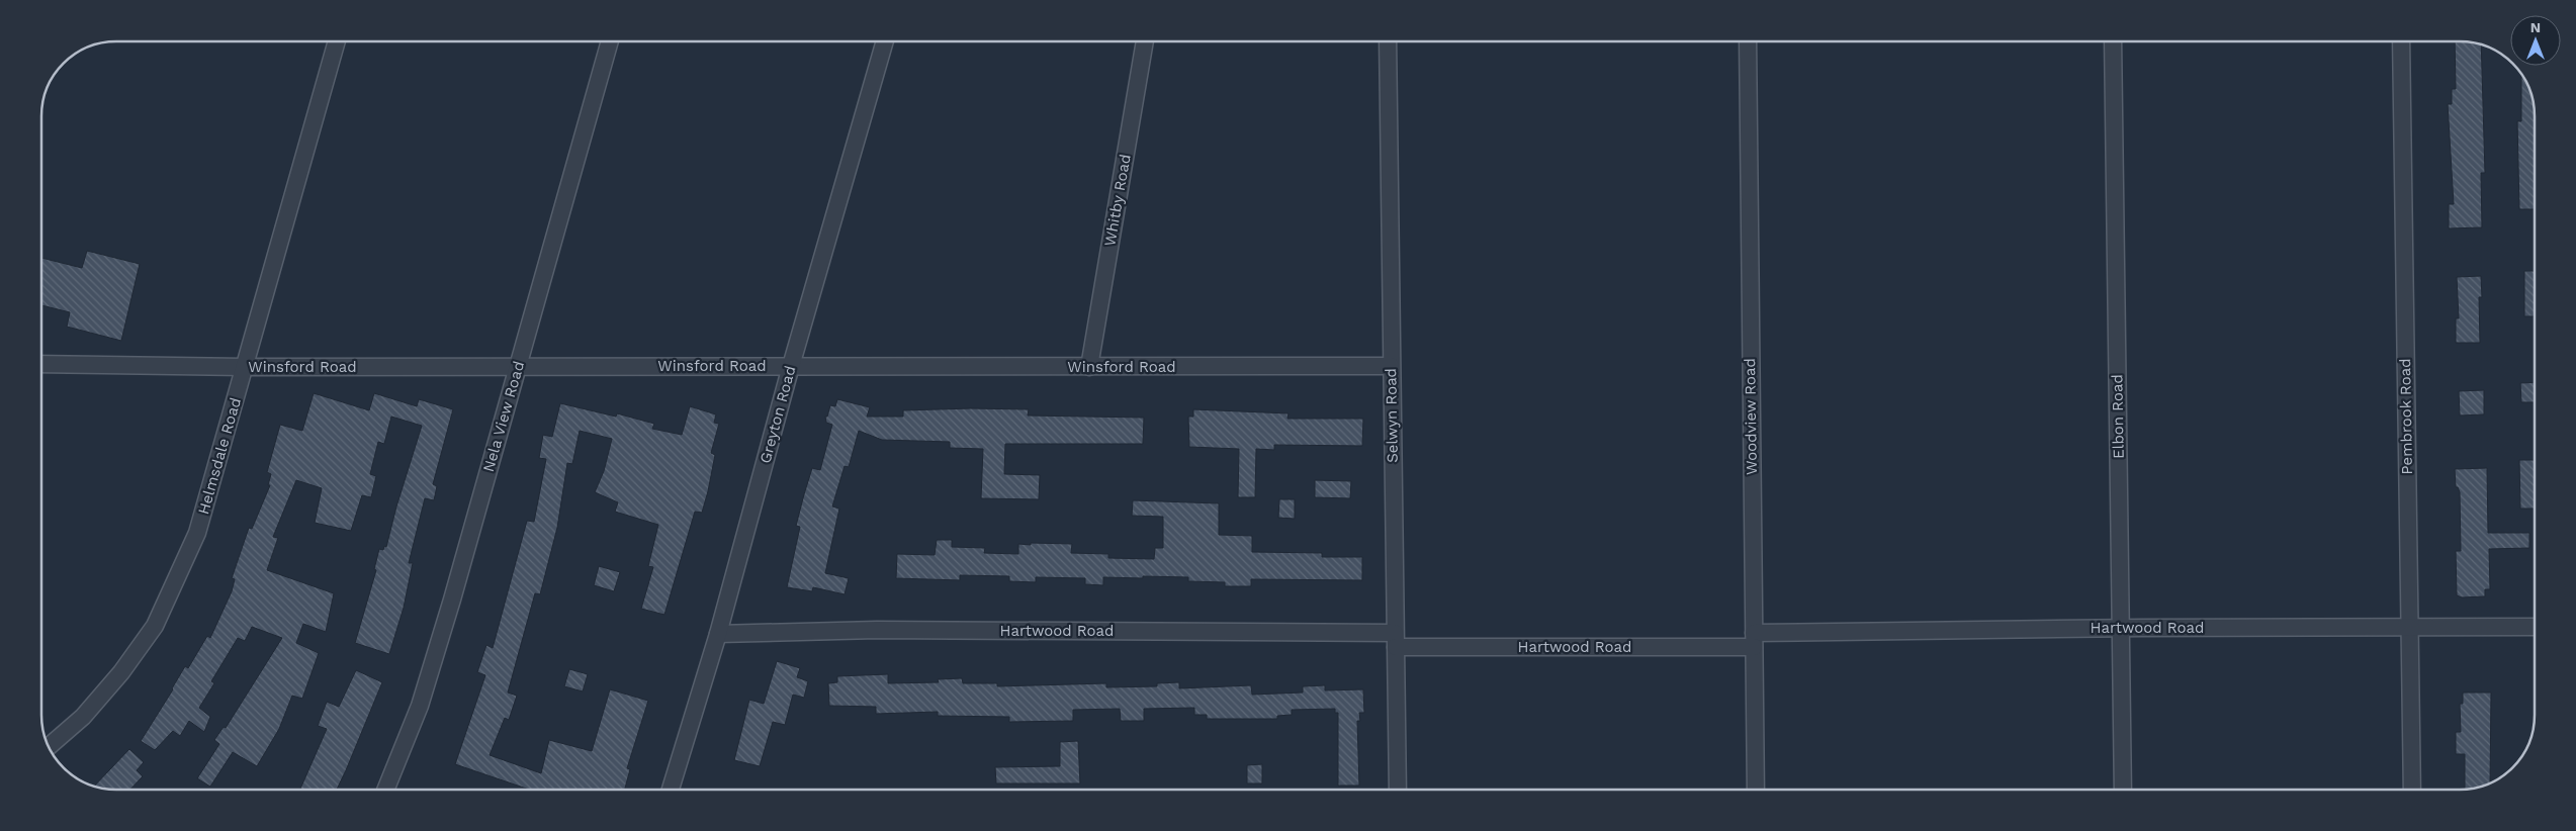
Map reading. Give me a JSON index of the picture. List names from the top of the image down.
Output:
{
  "streets": {
    "street": [
      "Whitby Road",
      "Winsford Road",
      "Greyton Road",
      "Selwyn Road",
      "Nela View Road",
      "Woodview Road",
      "Elbon Road",
      "Pembrook Road",
      "Helmsdale Road",
      "Hartwood Road"
    ]
  },
  "crossings": [
    ["Whitby Road", "Winsford Road"],
    ["Winsford Road", "Greyton Road"],
    ["Winsford Road", "Selwyn Road"],
    ["Winsford Road", "Nela View Road"],
    ["Winsford Road", "Helmsdale Road"],
    ["Greyton Road", "Hartwood Road"],
    ["Selwyn Road", "Hartwood Road"],
    ["Woodview Road", "Hartwood Road"],
    ["Elbon Road", "Hartwood Road"],
    ["Pembrook Road", "Hartwood Road"]
  ],
  "north": "top"
}
